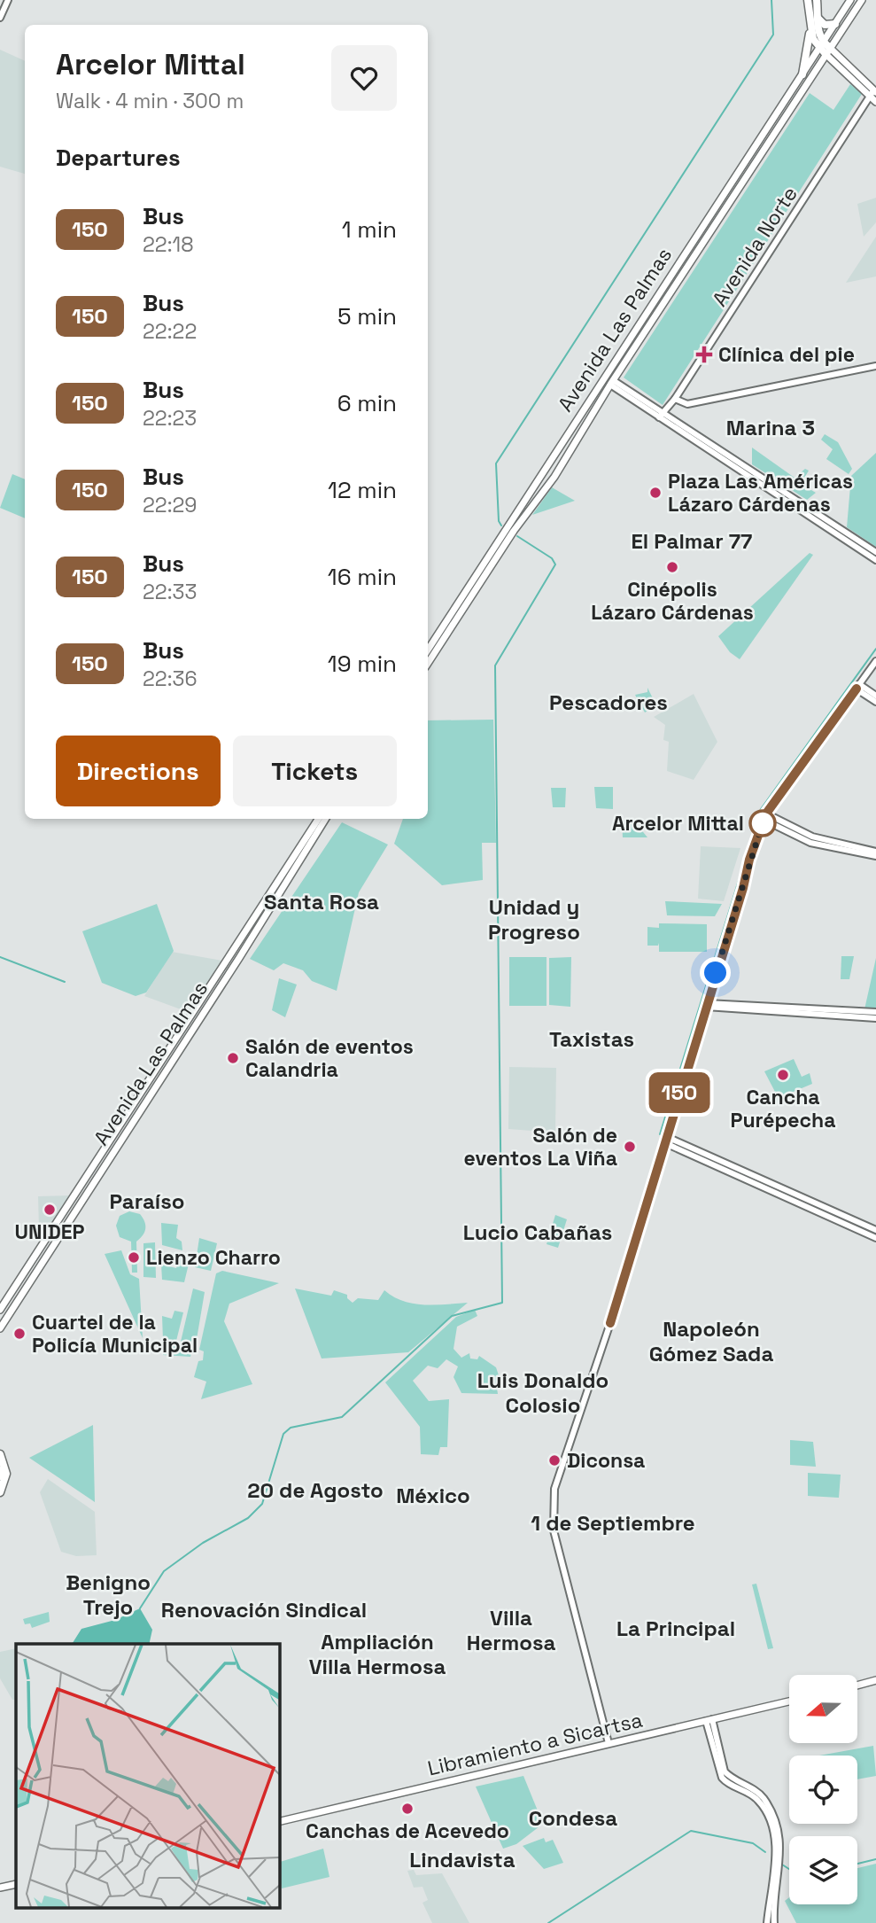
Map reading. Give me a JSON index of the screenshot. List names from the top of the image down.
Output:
{
  "streets": {
    "main road": ["Avenida Las Palmas", "Libramiento a Sicartsa"],
    "street": ["Avenida Norte"]
  },
  "districts": [
    "Marina 3",
    "El Palmar 77",
    "Pescadores",
    "Santa Rosa",
    "Unidad y Progreso",
    "Taxistas",
    "Paraíso",
    "Lucio Cabañas",
    "Napoleón Gómez Sada",
    "Luis Donaldo Colosio",
    "20 de Agosto",
    "México",
    "1 de Septiembre",
    "Benigno Trejo",
    "Renovación Sindical",
    "Villa Hermosa",
    "La Principal",
    "Ampliación Villa Hermosa",
    "Condesa",
    "Lindavista"
  ],
  "places": {
    "health": ["Clínica del pie"],
    "other": [
      "Plaza Las Américas Lázaro Cárdenas",
      "Cinépolis Lázaro Cárdenas",
      "Arcelor Mittal",
      "Salón de eventos Calandria",
      "Cancha Purépecha",
      "Salón de eventos La Viña",
      "UNIDEP",
      "Lienzo Charro",
      "Cuartel de la Policía Municipal",
      "Diconsa",
      "Canchas de Acevedo"
    ]
  },
  "lines": ["bus line 150"],
  "north": "left",
  "page": {
    "on_map": "150",
    "heading": [
      ["Arcelor Mittal", "Walk · 4 min · 300 m"],
      "Departures"
    ],
    "list": [
      {
        "mark": "150",
        "name": "Bus",
        "note": "22:18",
        "value": "1 min"
      },
      {
        "mark": "150",
        "name": "Bus",
        "note": "22:22",
        "value": "5 min"
      },
      {
        "mark": "150",
        "name": "Bus",
        "note": "22:23",
        "value": "6 min"
      },
      {
        "mark": "150",
        "name": "Bus",
        "note": "22:29",
        "value": "12 min"
      },
      {
        "mark": "150",
        "name": "Bus",
        "note": "22:33",
        "value": "16 min"
      },
      {
        "mark": "150",
        "name": "Bus",
        "note": "22:36",
        "value": "19 min"
      }
    ],
    "buttons": ["Directions", "Tickets"]
  }
}
